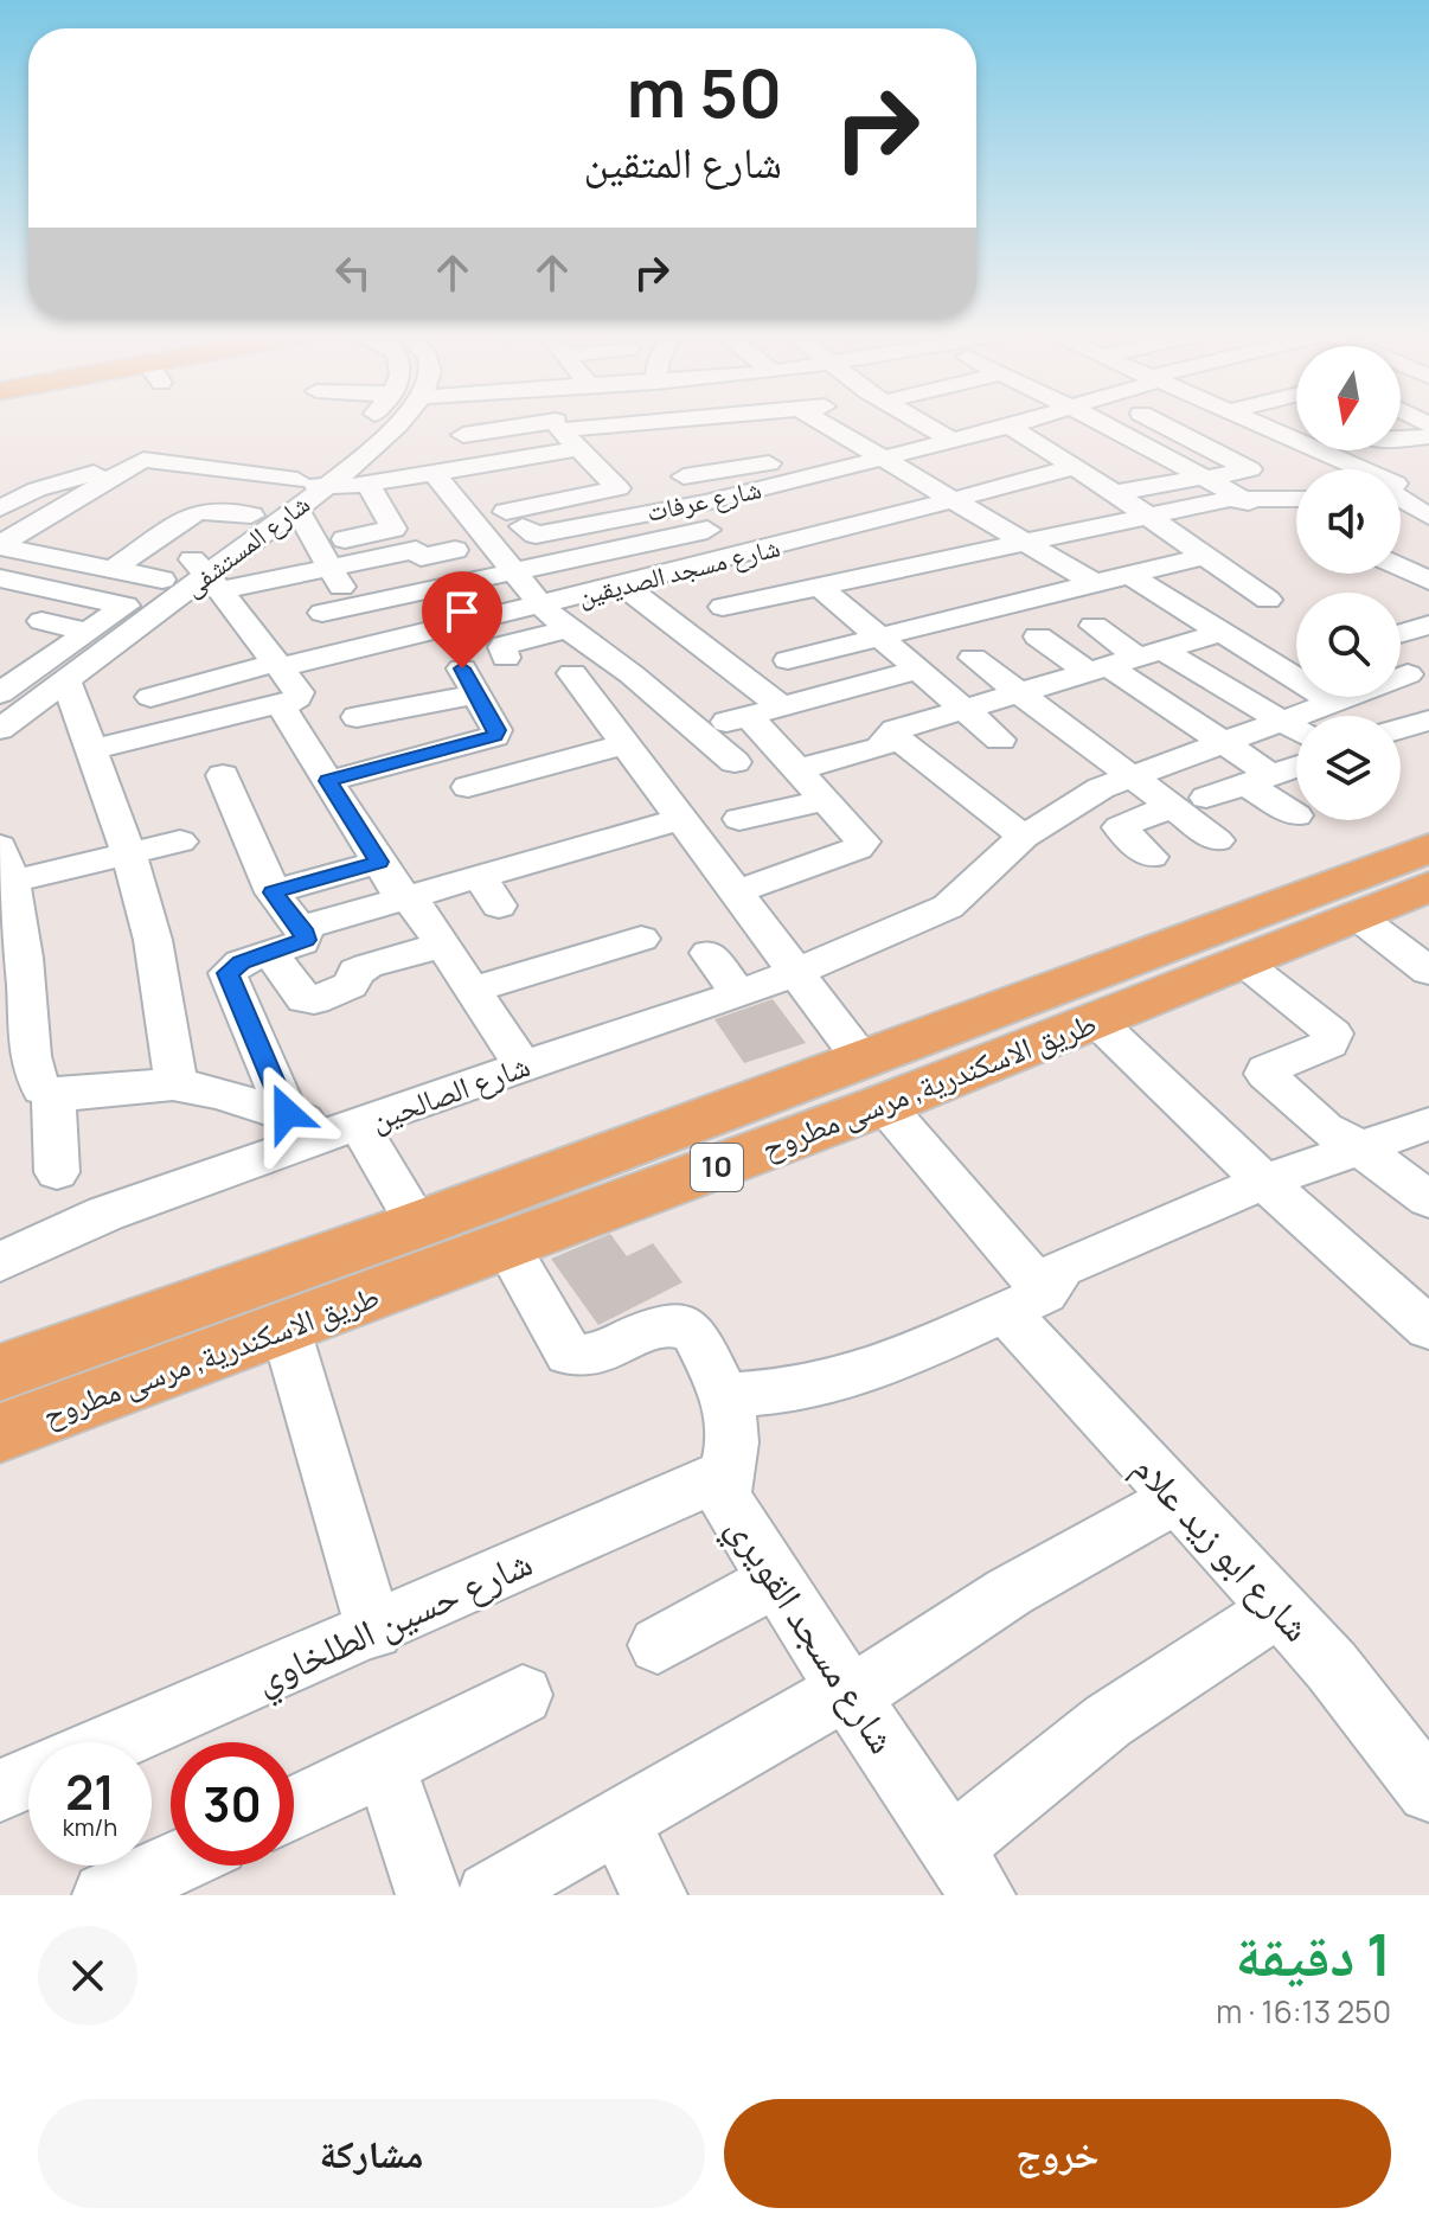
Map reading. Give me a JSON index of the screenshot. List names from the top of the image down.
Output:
{
  "streets": {
    "main road": ["طريق الاسكندرية, مرسى مطروح", "10"],
    "street": [
      "شارع عرفات",
      "شارع المستشفى",
      "شارع مسجد الصديقين",
      "شارع الصالحين",
      "شارع ابو زيد علام",
      "شارع حسين الطلخاوي",
      "شارع مسجد القويري"
    ]
  },
  "crossings": [
    ["طريق الاسكندرية, مرسى مطروح", "شارع ابو زيد علام"],
    ["طريق الاسكندرية, مرسى مطروح", "شارع مسجد القويري"],
    ["شارع الصالحين", "شارع ابو زيد علام"],
    ["شارع حسين الطلخاوي", "شارع مسجد القويري"]
  ],
  "north": "bottom",
  "page": {
    "turn": ["50 m", "شارع المتقين"],
    "speed": "21 km/h",
    "limit": "30",
    "heading": ["1 دقيقة", "250 m · 16:13"],
    "buttons": ["خروج", "مشاركة"]
  }
}
